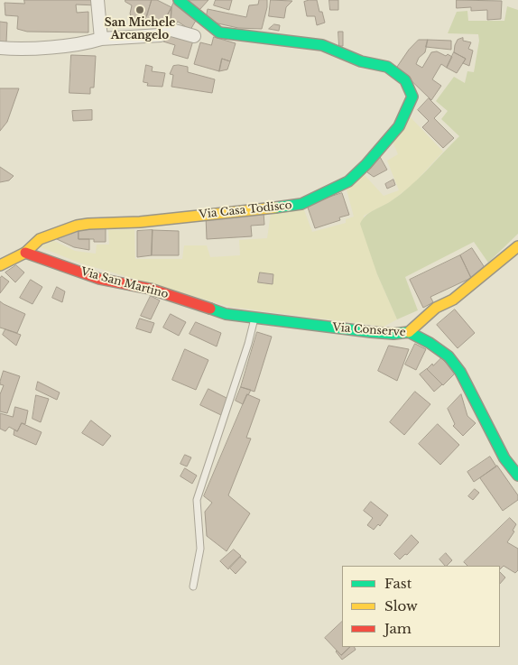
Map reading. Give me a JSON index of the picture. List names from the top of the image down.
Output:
{
  "streets": {
    "street": ["Via Casa Todisco", "Via San Martino", "Via Conserve"]
  },
  "crossings": [
    ["Via Casa Todisco", "Via San Martino"],
    ["Via San Martino", "Via Conserve"]
  ],
  "places": ["San Michele Arcangelo"],
  "legend": ["Fast", "Slow", "Jam"]
}
